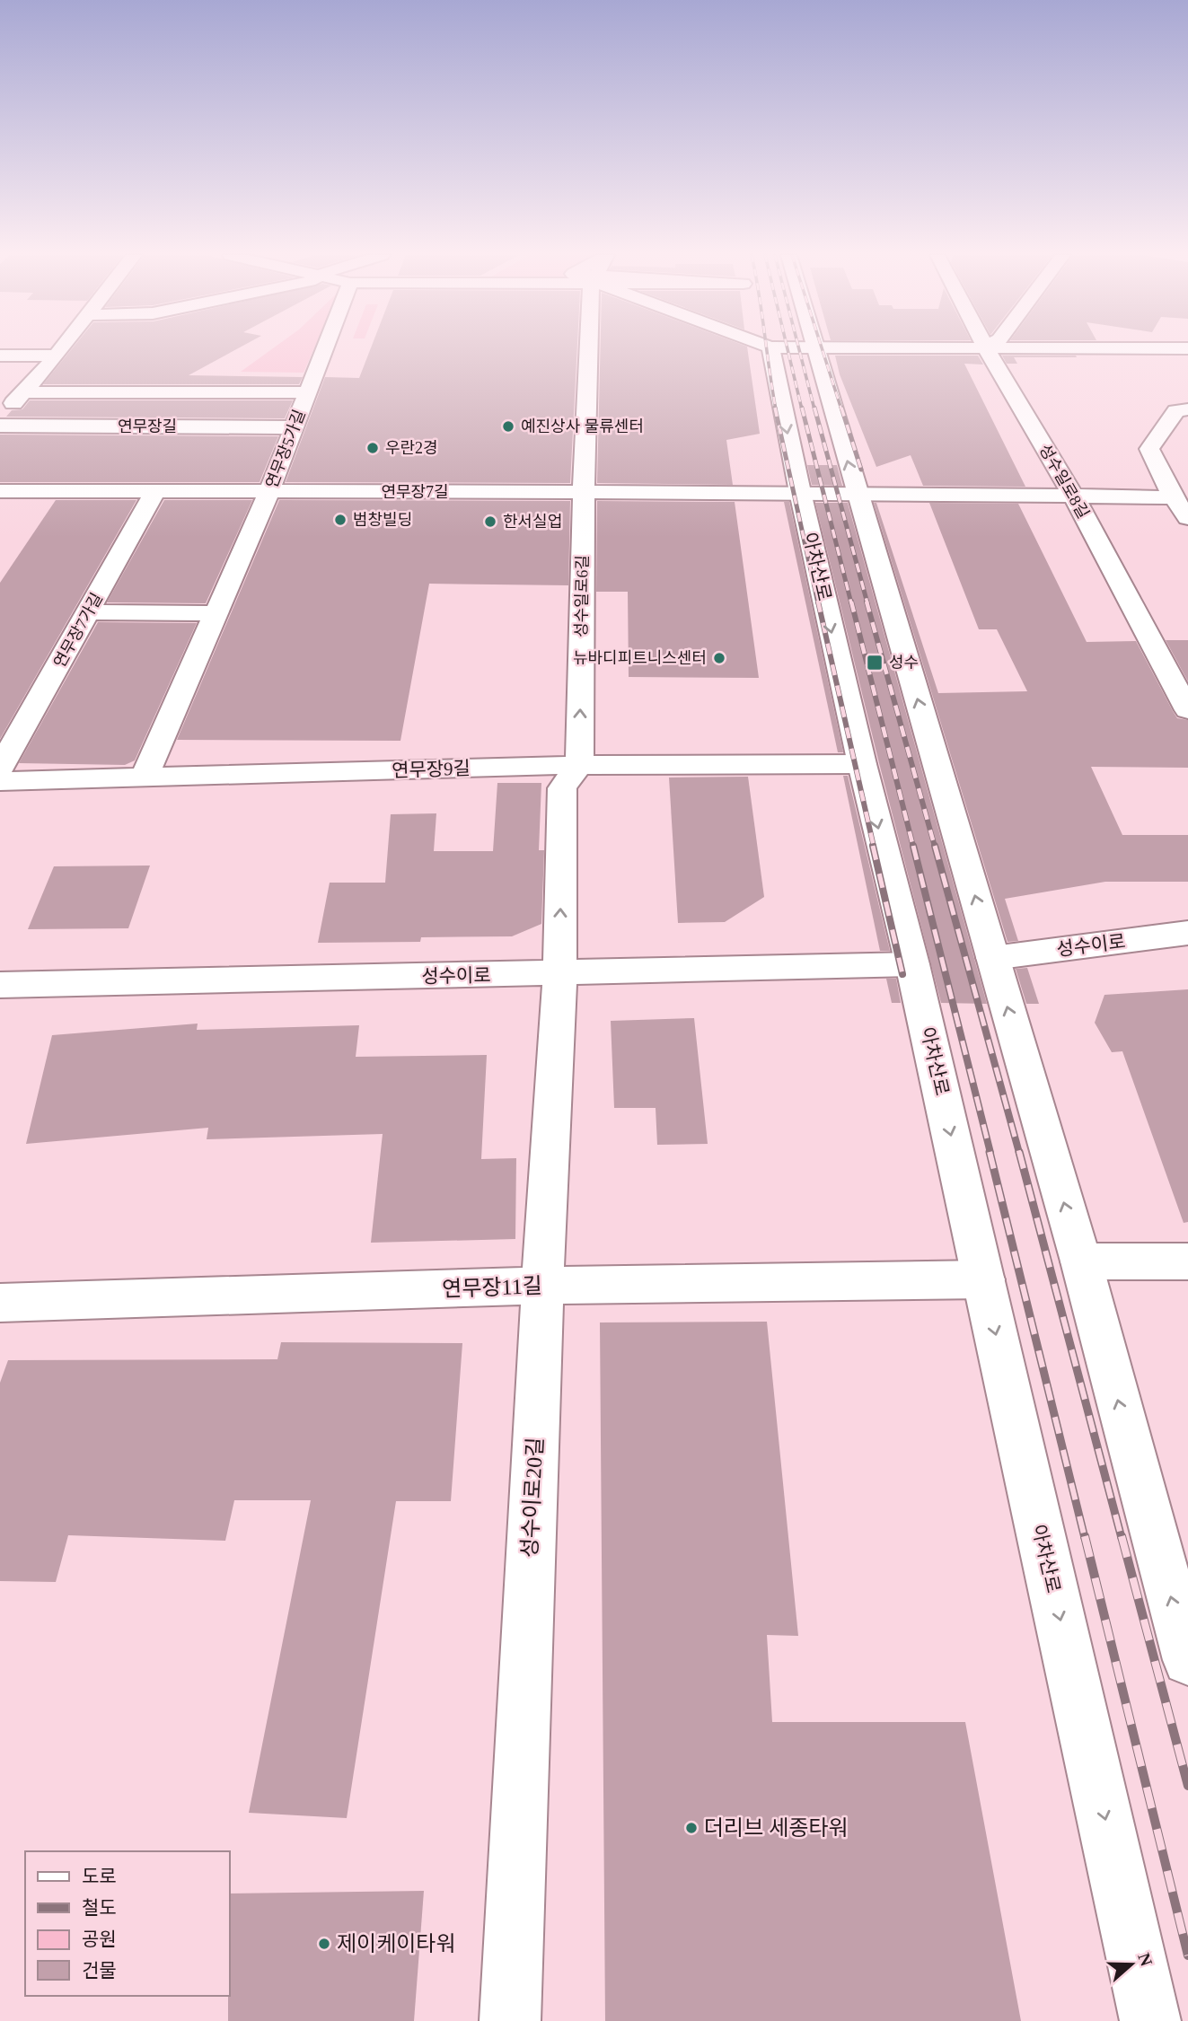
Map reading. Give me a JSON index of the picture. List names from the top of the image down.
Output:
{
  "streets": {
    "street": [
      "연무장길",
      "연무장5가길",
      "성수일로8길",
      "연무장7길",
      "아차산로",
      "성수일로6길",
      "연무장7가길",
      "연무장9길",
      "성수이로",
      "연무장11길",
      "성수이로20길"
    ]
  },
  "crossings": [
    ["연무장길", "연무장5가길"],
    ["연무장5가길", "연무장7길"],
    ["연무장5가길", "연무장9길"],
    ["성수일로8길", "연무장7길"],
    ["연무장7길", "아차산로"],
    ["연무장7길", "성수일로6길"],
    ["연무장7길", "연무장7가길"],
    ["아차산로", "연무장9길"],
    ["아차산로", "성수이로"],
    ["아차산로", "연무장11길"],
    ["성수일로6길", "연무장9길"],
    ["성수이로", "성수이로20길"],
    ["연무장11길", "성수이로20길"]
  ],
  "places": {
    "other": [
      "예진상사 물류센터",
      "우란2경",
      "범창빌딩",
      "한서실업",
      "뉴바디피트니스센터",
      "더리브 세종타워",
      "제이케이타워"
    ],
    "transit": ["성수"]
  },
  "legend": [
    "도로",
    "철도",
    "공원",
    "건물"
  ],
  "north": "right"
}
